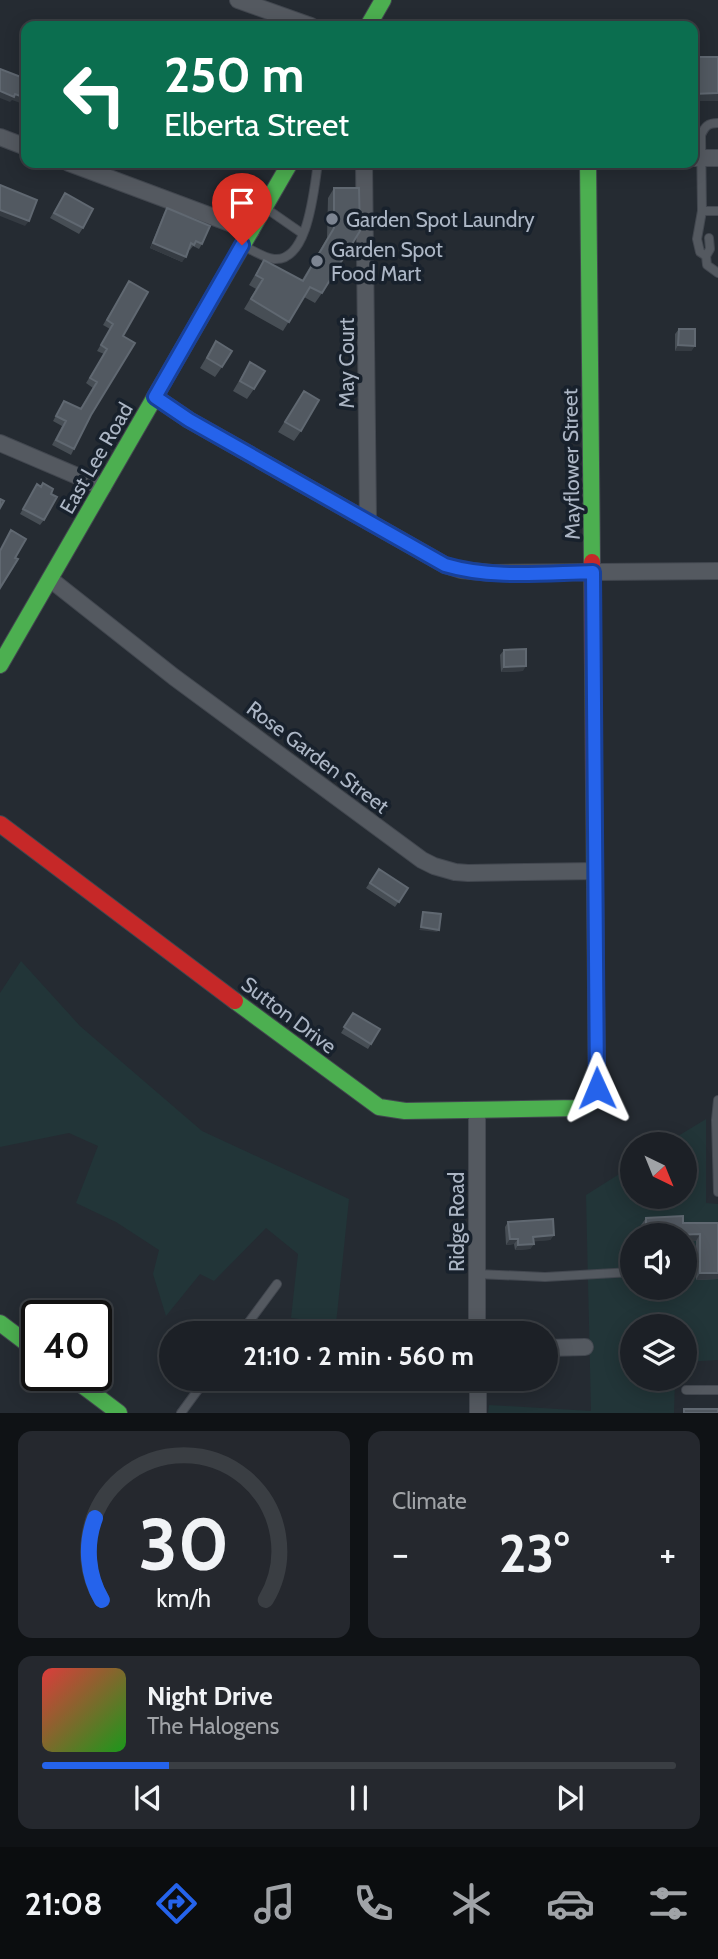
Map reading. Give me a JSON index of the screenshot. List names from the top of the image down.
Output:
{
  "streets": {
    "street": [
      "May Court",
      "East Lee Road",
      "Mayflower Street",
      "Rose Garden Street",
      "Sutton Drive",
      "Ridge Road"
    ]
  },
  "crossings": [
    ["East Lee Road", "Rose Garden Street"],
    ["Mayflower Street", "Rose Garden Street"],
    ["Mayflower Street", "Sutton Drive"],
    ["Sutton Drive", "Ridge Road"]
  ],
  "places": ["Garden Spot Laundry", "Garden Spot Food Mart"],
  "north": "bottom right",
  "page": {
    "turn": ["250 m", "Elberta Street"],
    "limit": "40",
    "trip": "21:10 · 2 min · 560 m",
    "tile": "Climate",
    "heat": ["−", "23°", "+"],
    "song": ["Night Drive", "The Halogens"],
    "tabs": "21:08",
    "gauge": ["30", "km/h"]
  }
}
